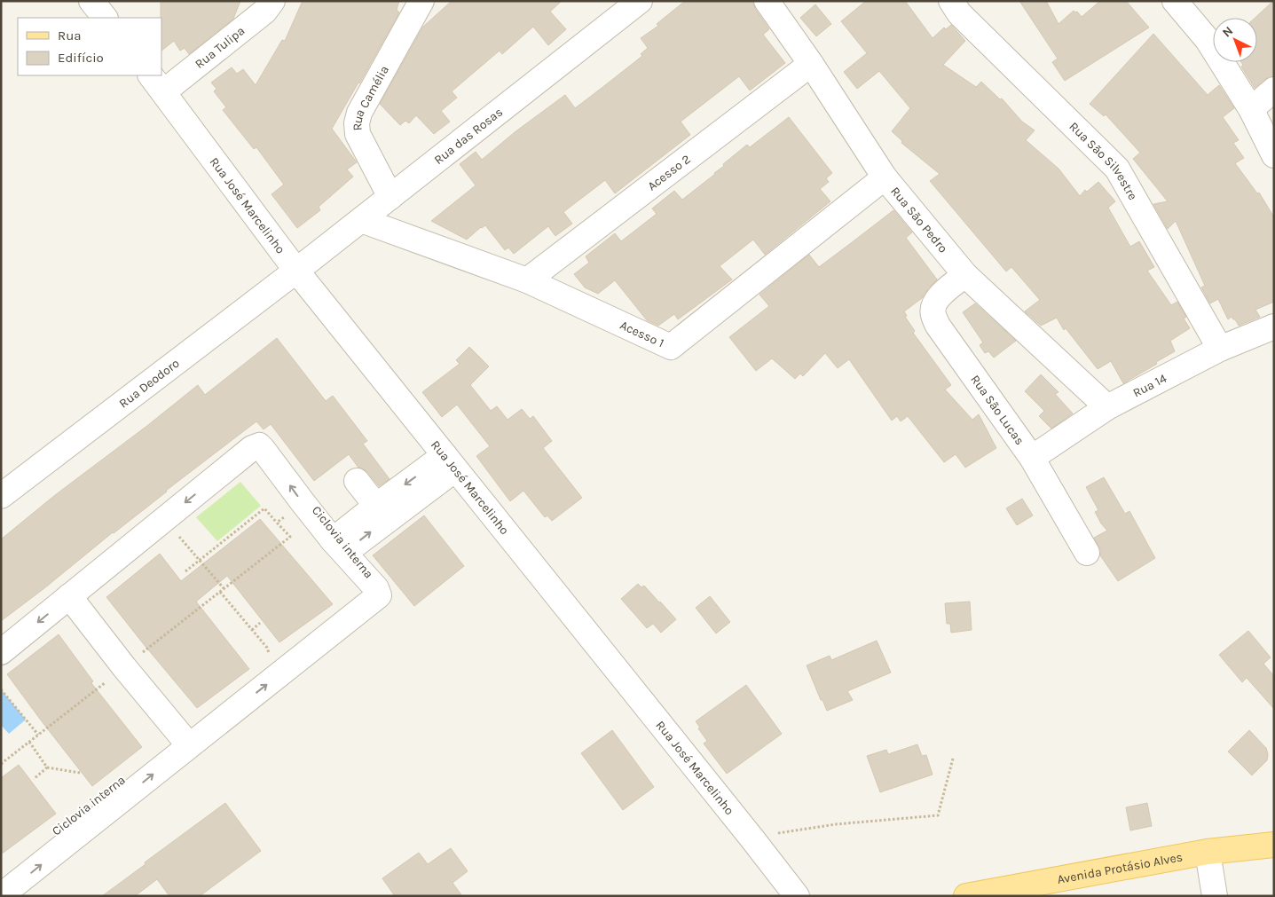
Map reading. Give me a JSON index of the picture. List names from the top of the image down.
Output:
{
  "streets": {
    "main road": ["Avenida Protásio Alves"],
    "street": [
      "Rua Tulipa",
      "Rua Camélia",
      "Rua das Rosas",
      "Rua São Silvestre",
      "Acesso 2",
      "Rua José Marcelinho",
      "Rua São Pedro",
      "Acesso 1",
      "Rua Deodoro",
      "Rua 14",
      "Rua São Lucas"
    ]
  },
  "crossings": [
    ["Rua Tulipa", "Rua José Marcelinho"],
    ["Rua Camélia", "Rua das Rosas"],
    ["Rua das Rosas", "Rua José Marcelinho"],
    ["Rua das Rosas", "Acesso 1"],
    ["Rua das Rosas", "Rua Deodoro"],
    ["Rua São Silvestre", "Rua 14"],
    ["Acesso 2", "Rua São Pedro"],
    ["Acesso 2", "Acesso 1"],
    ["Rua José Marcelinho", "Rua Deodoro"],
    ["Rua São Pedro", "Acesso 1"],
    ["Rua São Pedro", "Rua 14"],
    ["Rua São Pedro", "Rua São Lucas"],
    ["Rua 14", "Rua São Lucas"]
  ],
  "legend": ["Rua", "Edifício"],
  "north": "top left"
}
